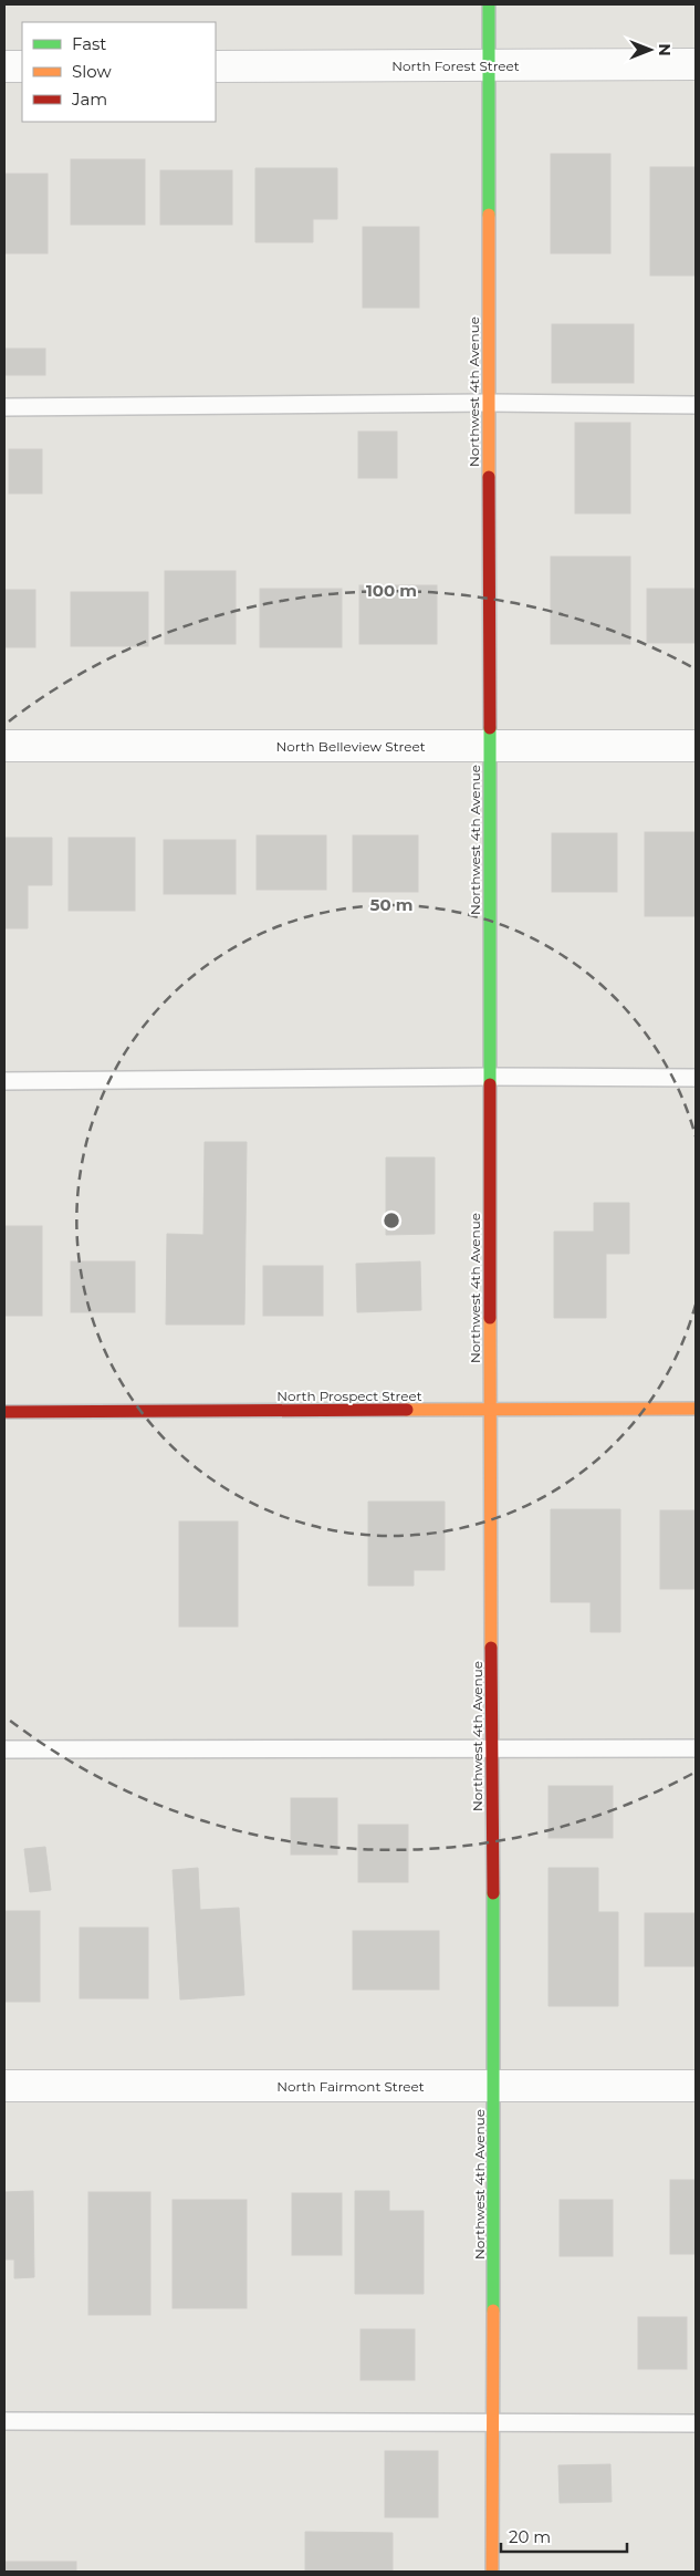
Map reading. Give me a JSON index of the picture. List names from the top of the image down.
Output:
{
  "streets": {
    "street": [
      "North Forest Street",
      "Northwest 4th Avenue",
      "North Belleview Street",
      "North Prospect Street",
      "North Fairmont Street"
    ]
  },
  "crossings": [
    ["North Forest Street", "Northwest 4th Avenue"],
    ["Northwest 4th Avenue", "North Belleview Street"],
    ["Northwest 4th Avenue", "North Prospect Street"],
    ["Northwest 4th Avenue", "North Fairmont Street"]
  ],
  "legend": ["Fast", "Slow", "Jam"],
  "scale_bar": "20 m",
  "north": "right",
  "rings": ["100 m", "50 m"]
}
